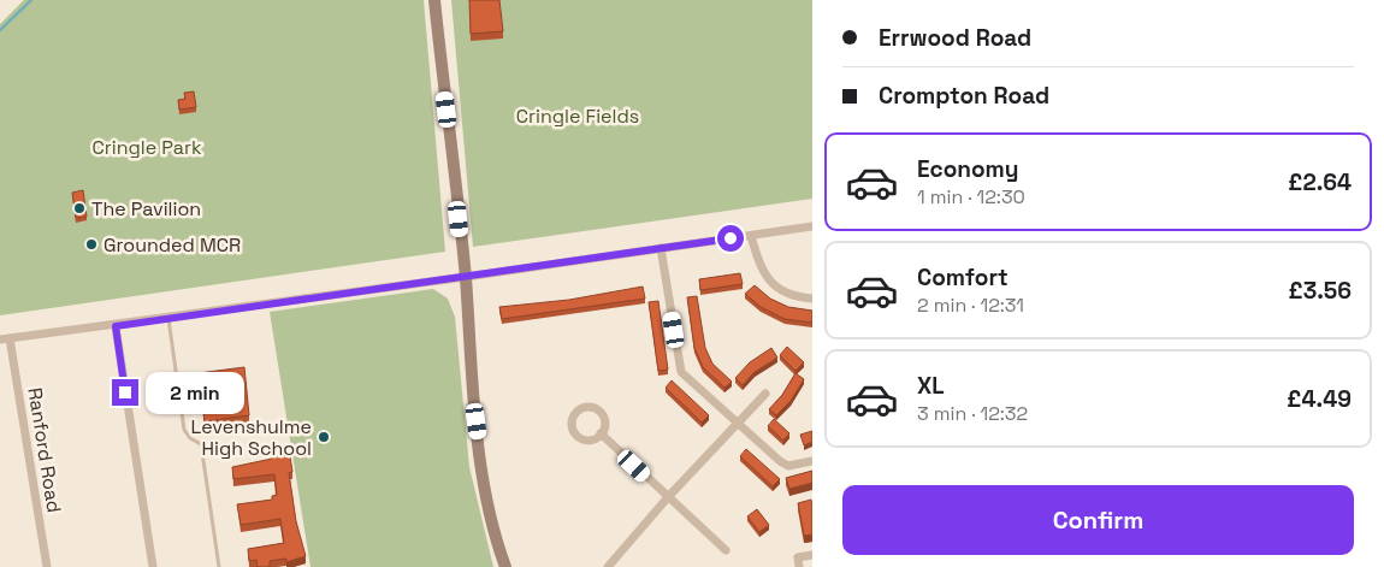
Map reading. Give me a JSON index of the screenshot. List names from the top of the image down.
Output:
{
  "streets": {
    "street": ["Ranford Road"]
  },
  "parks": ["Cringle Fields", "Cringle Park"],
  "places": ["The Pavilion", "Grounded MCR", "Levenshulme High School"],
  "page": {
    "banner": ["Errwood Road", "Crompton Road"],
    "list": [
      {
        "name": "Economy",
        "note": "1 min · 12:30",
        "value": "£2.64"
      },
      {
        "name": "Comfort",
        "note": "2 min · 12:31",
        "value": "£3.56"
      },
      {
        "name": "XL",
        "note": "3 min · 12:32",
        "value": "£4.49"
      }
    ],
    "bubble": "2 min",
    "buttons": "Confirm"
  }
}
